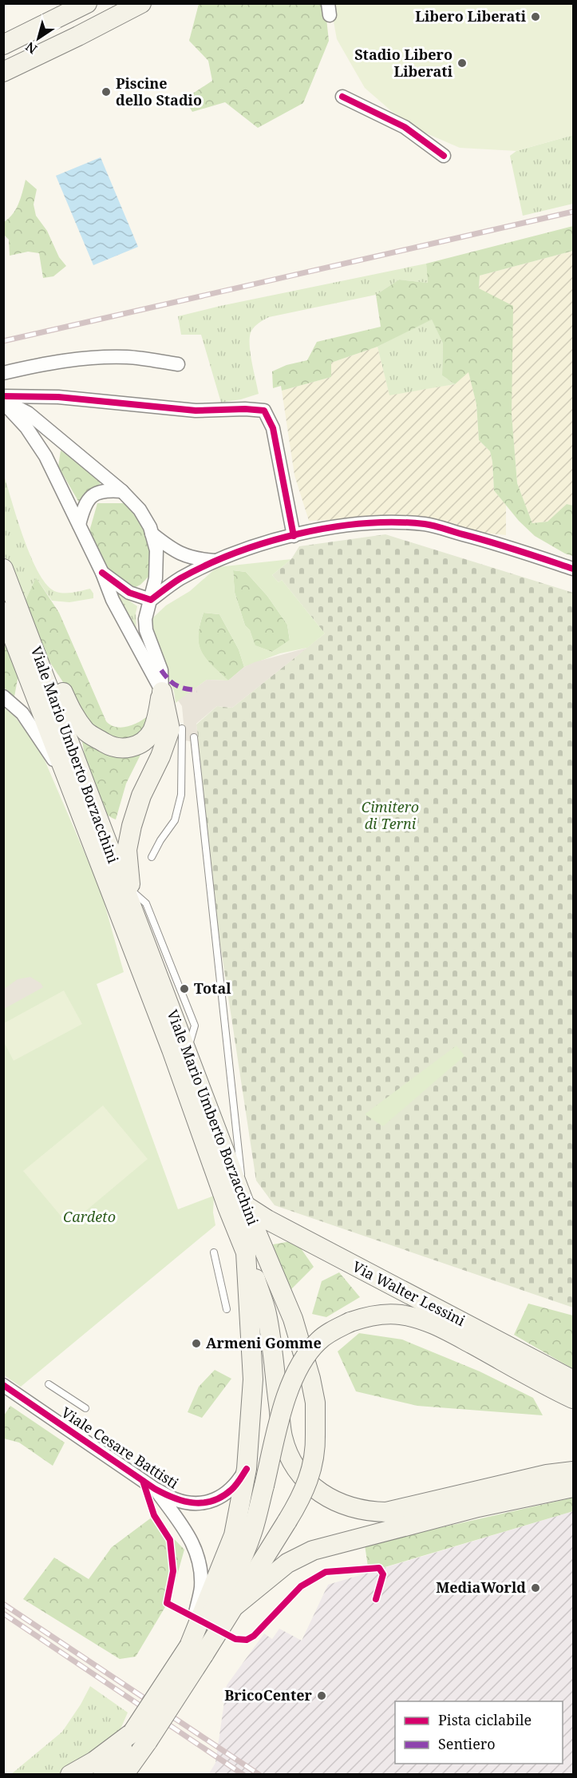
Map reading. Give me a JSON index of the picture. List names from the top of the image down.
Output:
{
  "streets": {
    "main road": ["Viale Mario Umberto Borzacchini", "Via Walter Lessini"],
    "street": ["Viale Cesare Battisti"]
  },
  "crossings": [
    ["Viale Mario Umberto Borzacchini", "Via Walter Lessini"],
    ["Viale Mario Umberto Borzacchini", "Viale Cesare Battisti"],
    ["Via Walter Lessini", "Viale Cesare Battisti"]
  ],
  "parks": ["Cimitero di Terni", "Cardeto"],
  "places": [
    "Libero Liberati",
    "Stadio Libero Liberati",
    "Piscine dello Stadio",
    "Total",
    "Armeni Gomme",
    "MediaWorld",
    "BricoCenter"
  ],
  "legend": ["Pista ciclabile", "Sentiero"],
  "north": "bottom left"
}
